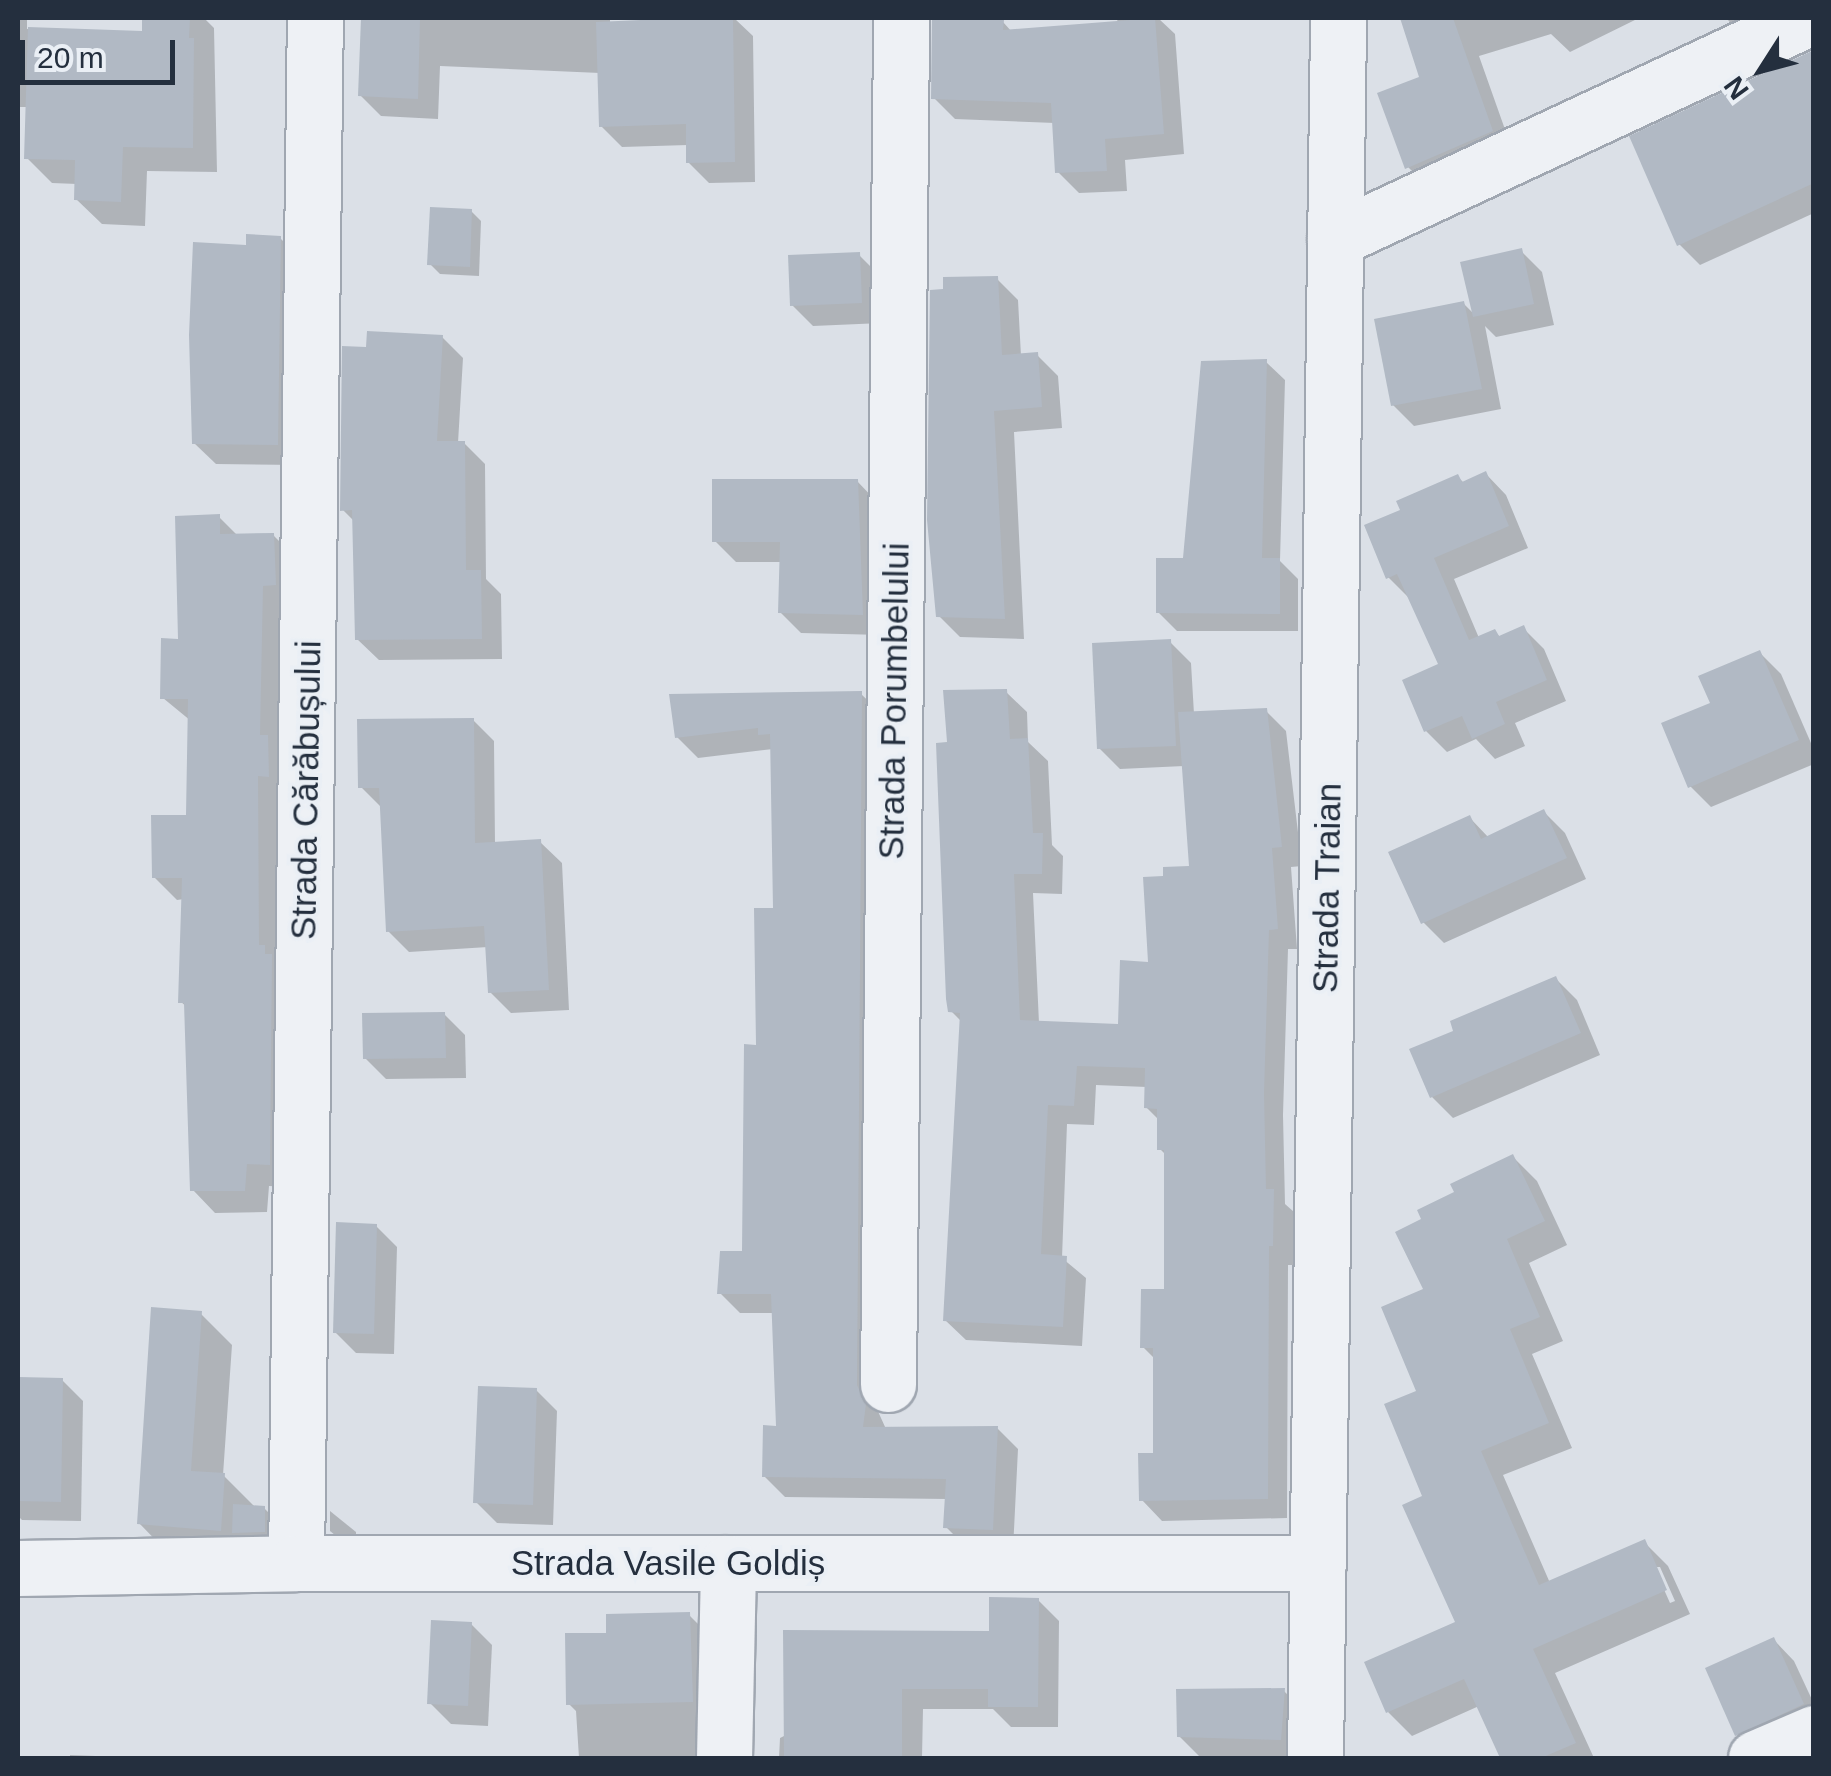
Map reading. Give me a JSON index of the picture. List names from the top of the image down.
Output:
{
  "streets": {
    "street": [
      "Strada Porumbelului",
      "Strada Cărăbușului",
      "Strada Traian",
      "Strada Vasile Goldiș"
    ]
  },
  "crossings": [
    ["Strada Cărăbușului", "Strada Vasile Goldiș"],
    ["Strada Traian", "Strada Vasile Goldiș"]
  ],
  "scale_bar": "20 m",
  "north": "bottom left"
}
